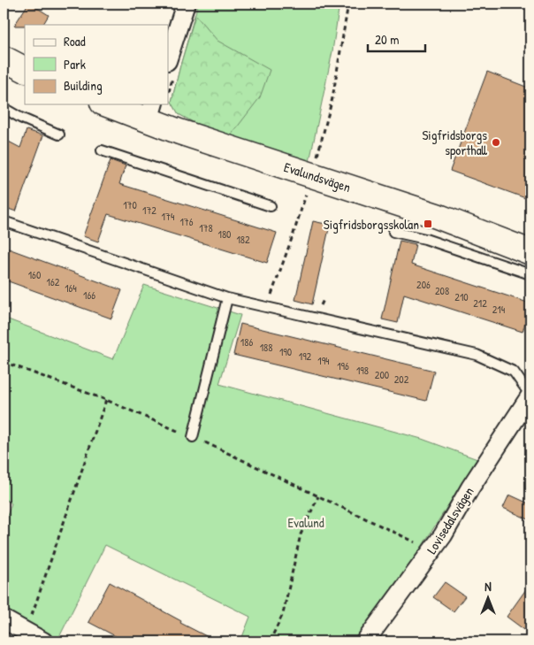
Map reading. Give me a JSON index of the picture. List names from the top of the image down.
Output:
{
  "streets": {
    "street": ["Evalundsvägen", "Lovisedalsvägen"]
  },
  "parks": ["Evalund"],
  "places": {
    "other": ["Sigfridsborgs sporthall"],
    "transit": ["Sigfridsborgsskolan"]
  },
  "house_numbers": [
    "170",
    "172",
    "174",
    "176",
    "178",
    "180",
    "182",
    "160",
    "162",
    "206",
    "164",
    "208",
    "166",
    "210",
    "212",
    "214",
    "186",
    "188",
    "190",
    "192",
    "194",
    "196",
    "198",
    "200",
    "202"
  ],
  "legend": ["Road", "Park", "Building"],
  "scale_bar": "20 m",
  "north": "top"
}
